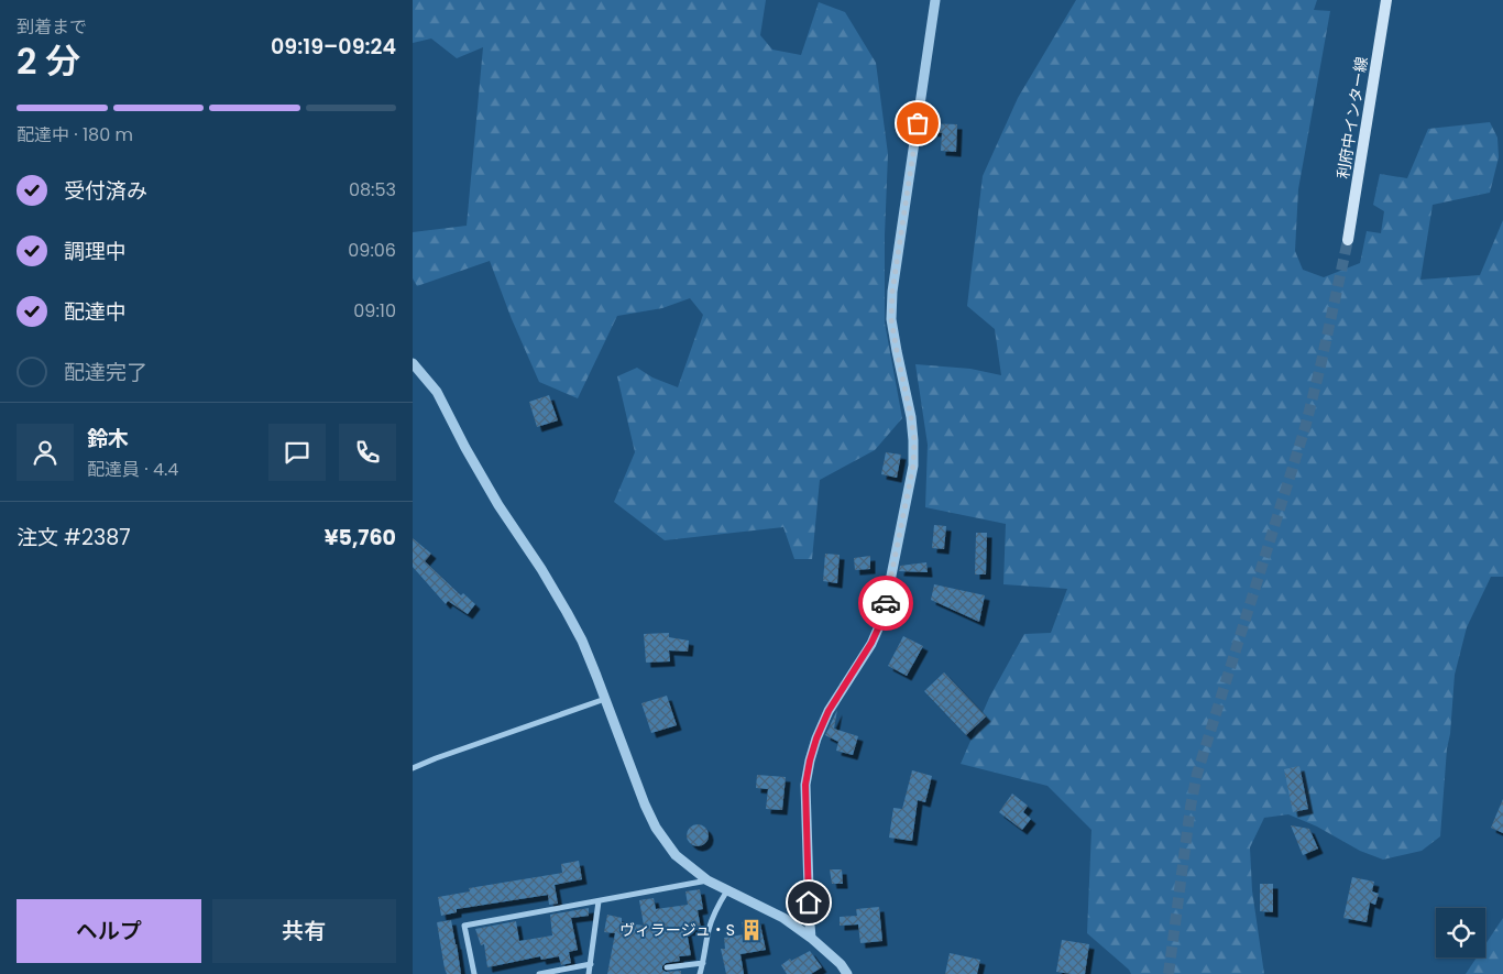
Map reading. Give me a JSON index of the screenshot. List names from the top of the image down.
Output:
{
  "streets": {
    "main road": ["利府中インター線"]
  },
  "places": {
    "building": ["ヴィラージュ・S"]
  },
  "page": {
    "heading": ["2 分", "到着まで", "09:19–09:24"],
    "panel": [
      "鈴木",
      "配達員 · 4.4",
      "注文 #2387",
      "¥5,760"
    ],
    "bar": "配達中 · 180 m",
    "list": [
      ["受付済み", "08:53"],
      ["調理中", "09:06"],
      ["配達中", "09:10"],
      "配達完了"
    ],
    "buttons": ["ヘルプ", "共有"]
  }
}
